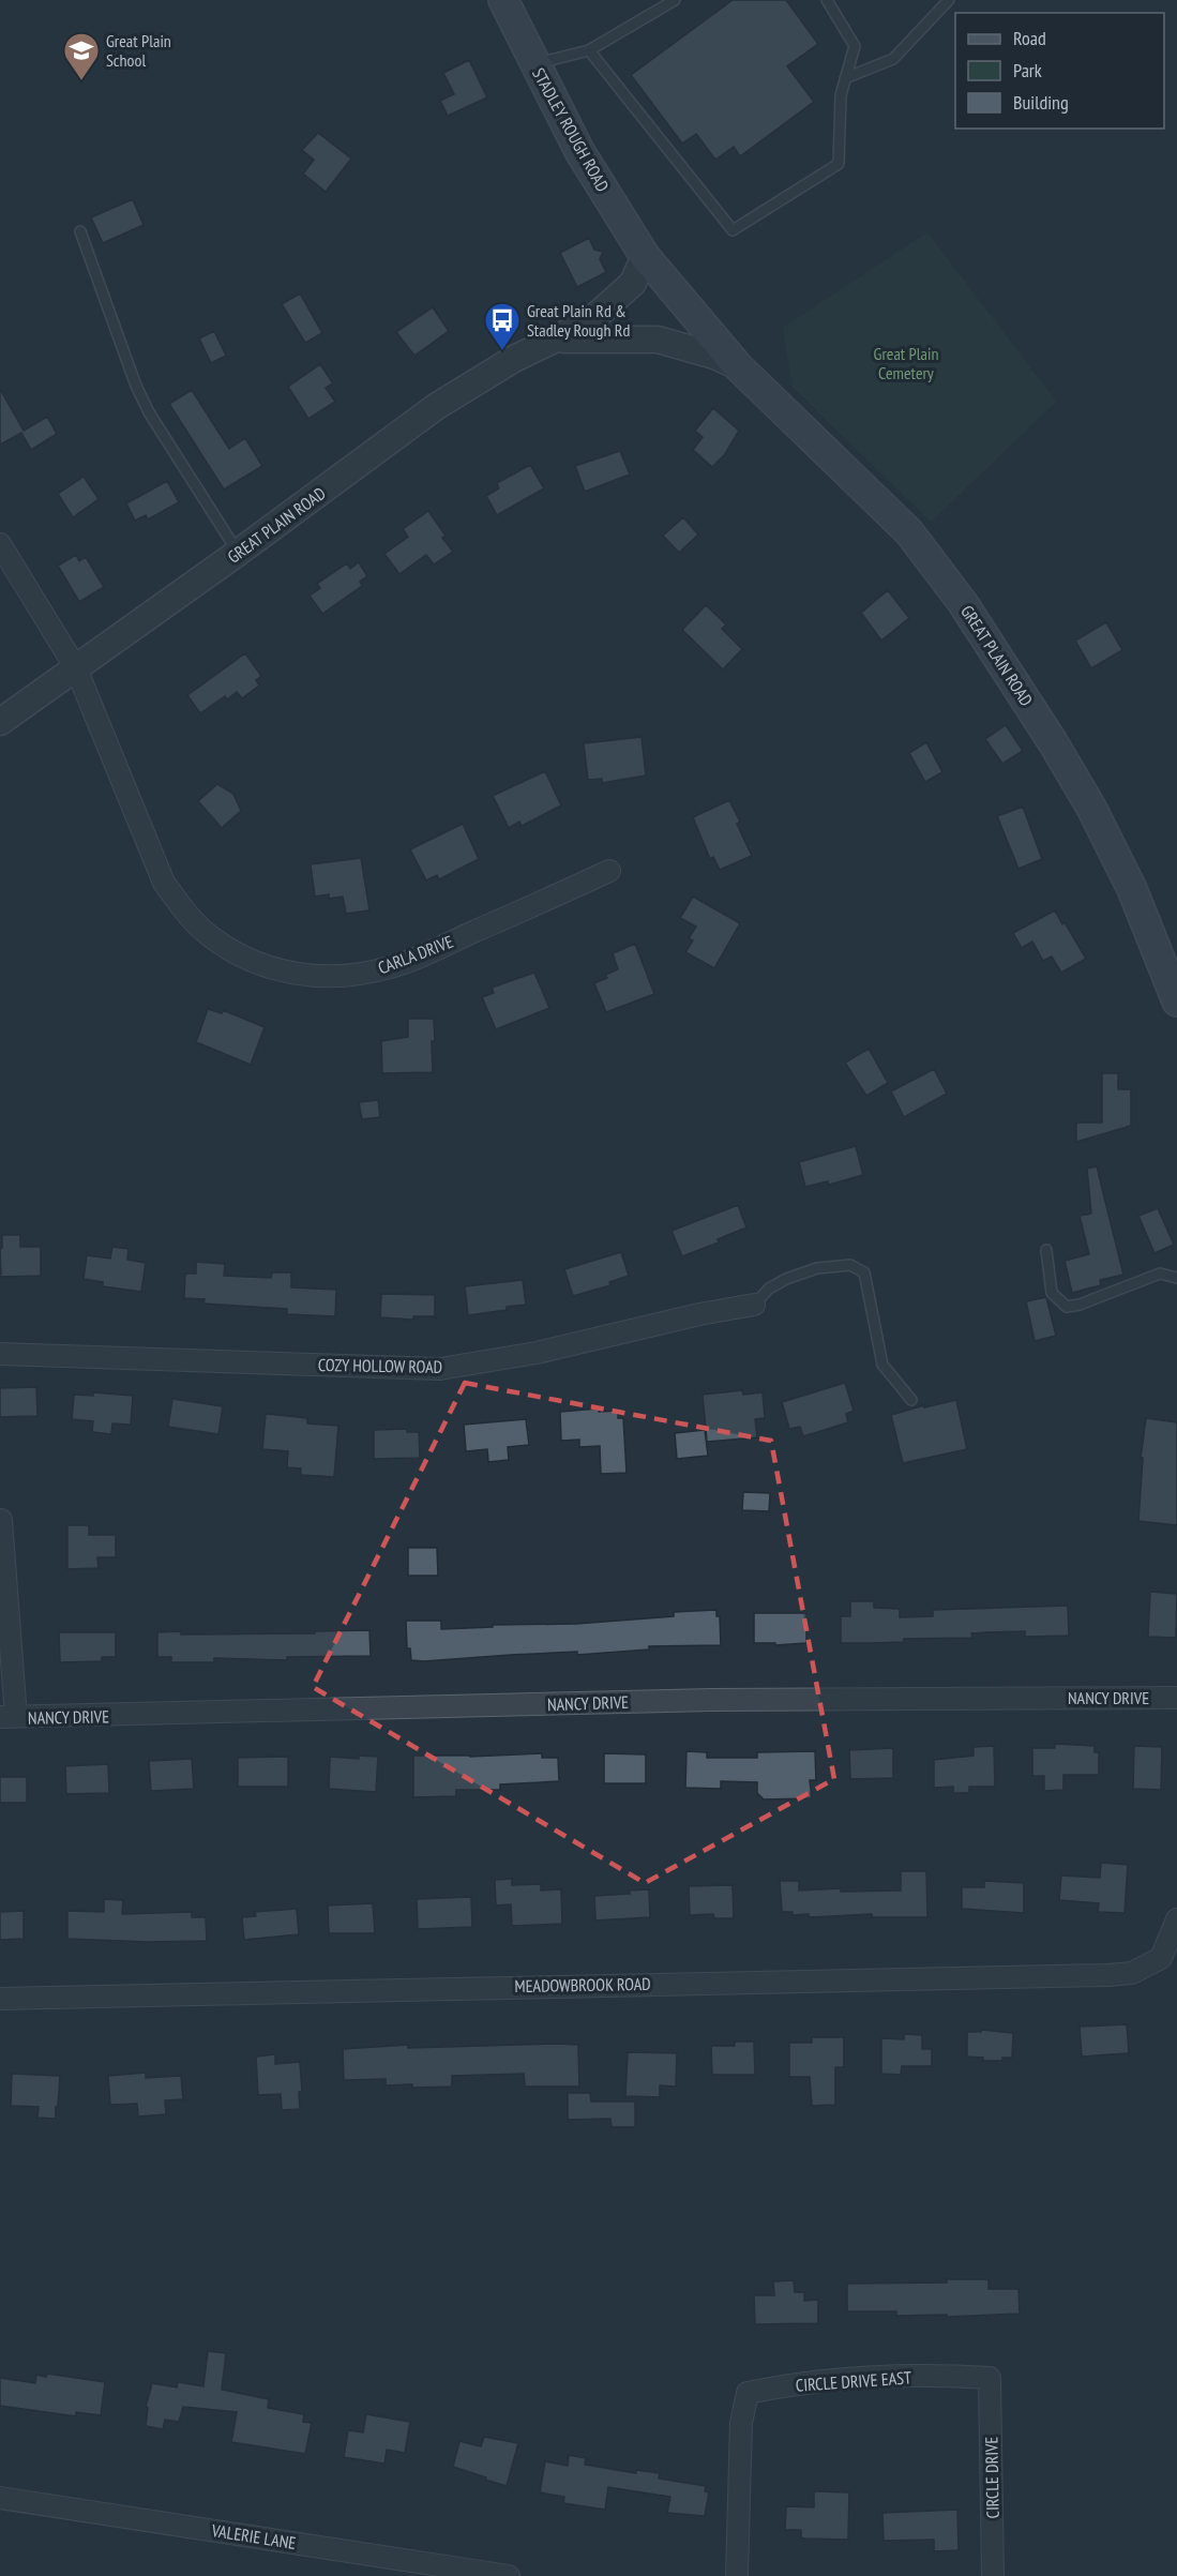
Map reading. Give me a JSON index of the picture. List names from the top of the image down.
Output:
{
  "streets": {
    "main road": ["STADLEY ROUGH ROAD", "GREAT PLAIN ROAD"],
    "street": [
      "CARLA DRIVE",
      "COZY HOLLOW ROAD",
      "NANCY DRIVE",
      "MEADOWBROOK ROAD",
      "CIRCLE DRIVE EAST",
      "CIRCLE DRIVE",
      "VALERIE LANE"
    ]
  },
  "crossings": [
    ["STADLEY ROUGH ROAD", "GREAT PLAIN ROAD"],
    ["GREAT PLAIN ROAD", "CARLA DRIVE"],
    ["CIRCLE DRIVE EAST", "CIRCLE DRIVE"]
  ],
  "parks": ["Great Plain Cemetery"],
  "places": {
    "school or university": ["Great Plain School"],
    "bus stop": ["Great Plain Rd & Stadley Rough Rd"]
  },
  "legend": ["Road", "Park", "Building"]
}
